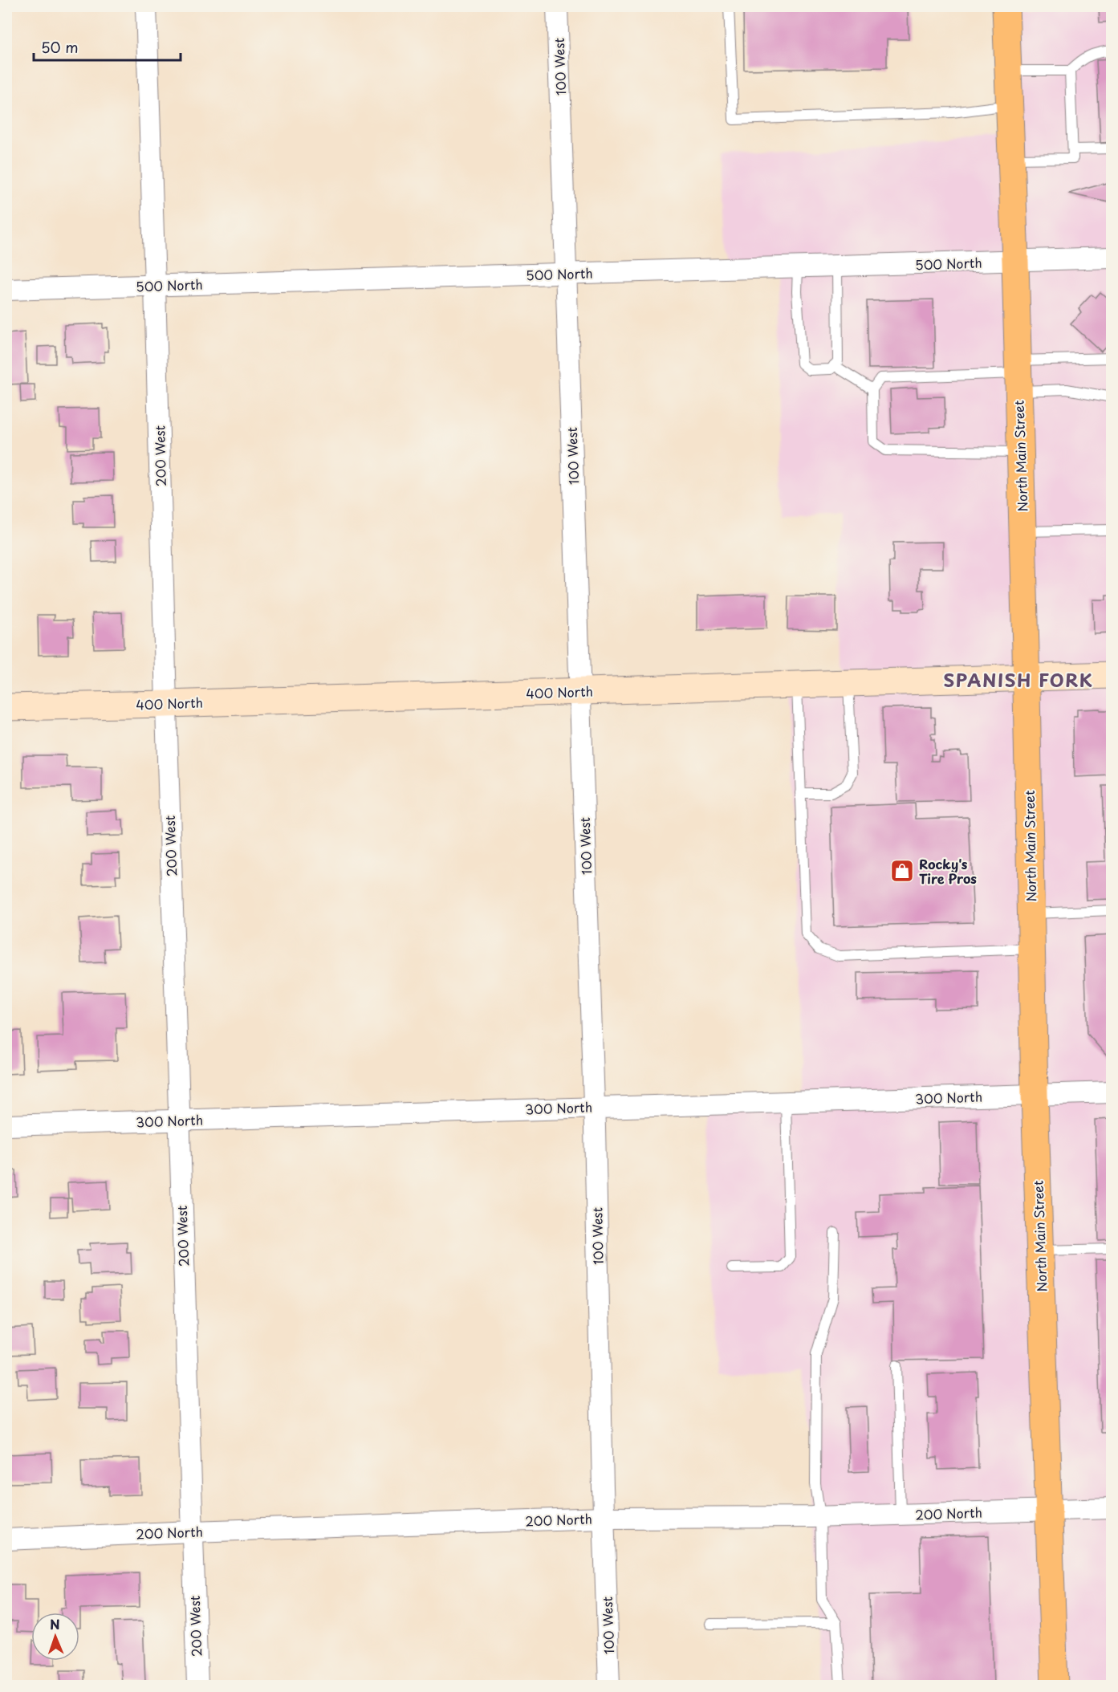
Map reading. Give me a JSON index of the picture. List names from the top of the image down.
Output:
{
  "streets": {
    "main road": ["North Main Street", "400 North"],
    "street": [
      "100 West",
      "500 North",
      "200 West",
      "300 North",
      "200 North"
    ]
  },
  "crossings": [
    ["100 West", "500 North"],
    ["100 West", "400 North"],
    ["100 West", "300 North"],
    ["100 West", "200 North"],
    ["500 North", "200 West"],
    ["500 North", "North Main Street"],
    ["200 West", "400 North"],
    ["200 West", "300 North"],
    ["200 West", "200 North"],
    ["North Main Street", "400 North"],
    ["North Main Street", "300 North"],
    ["North Main Street", "200 North"]
  ],
  "districts": ["SPANISH FORK"],
  "places": {
    "shop": ["Rocky's Tire Pros"]
  },
  "scale_bar": "50 m",
  "north": "top"
}
